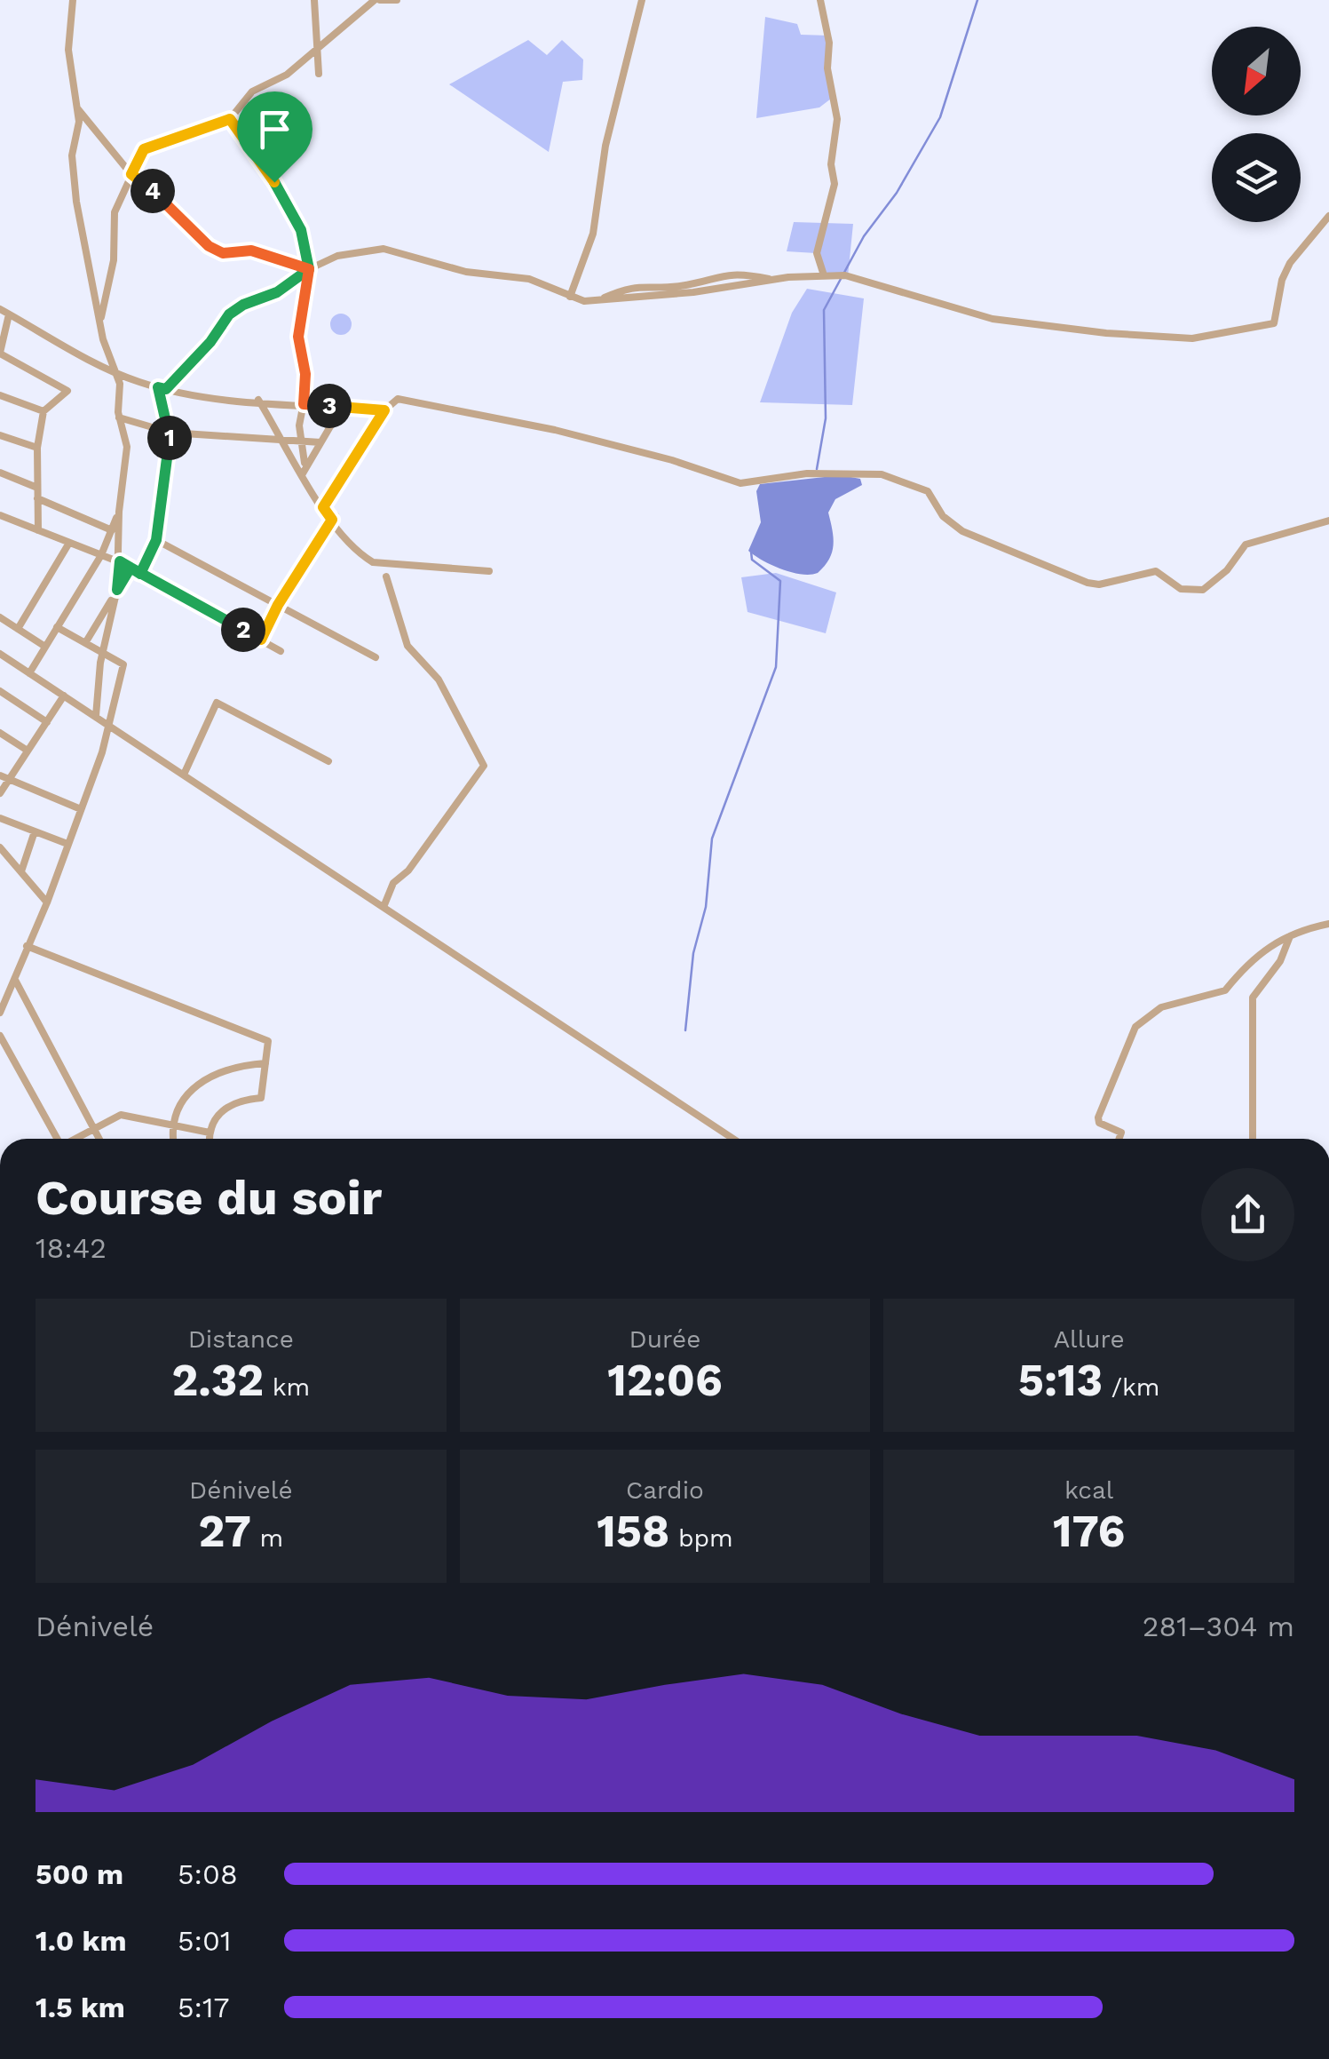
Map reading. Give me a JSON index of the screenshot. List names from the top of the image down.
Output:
{
  "north": "bottom left",
  "page": {
    "pins": [
      "4",
      "3",
      "1",
      "2"
    ],
    "heading": ["Course du soir", "18:42"],
    "stats": [
      ["Distance", "2.32 km"],
      ["Durée", "12:06"],
      ["Allure", "5:13 /km"],
      ["Dénivelé", "27 m"],
      ["Cardio", "158 bpm"],
      ["kcal", "176"]
    ],
    "chart": ["Dénivelé", "281–304 m"],
    "list": [
      {
        "name": "500 m",
        "note": "5:08"
      },
      {
        "name": "1.0 km",
        "note": "5:01"
      },
      {
        "name": "1.5 km",
        "note": "5:17"
      }
    ]
  }
}
